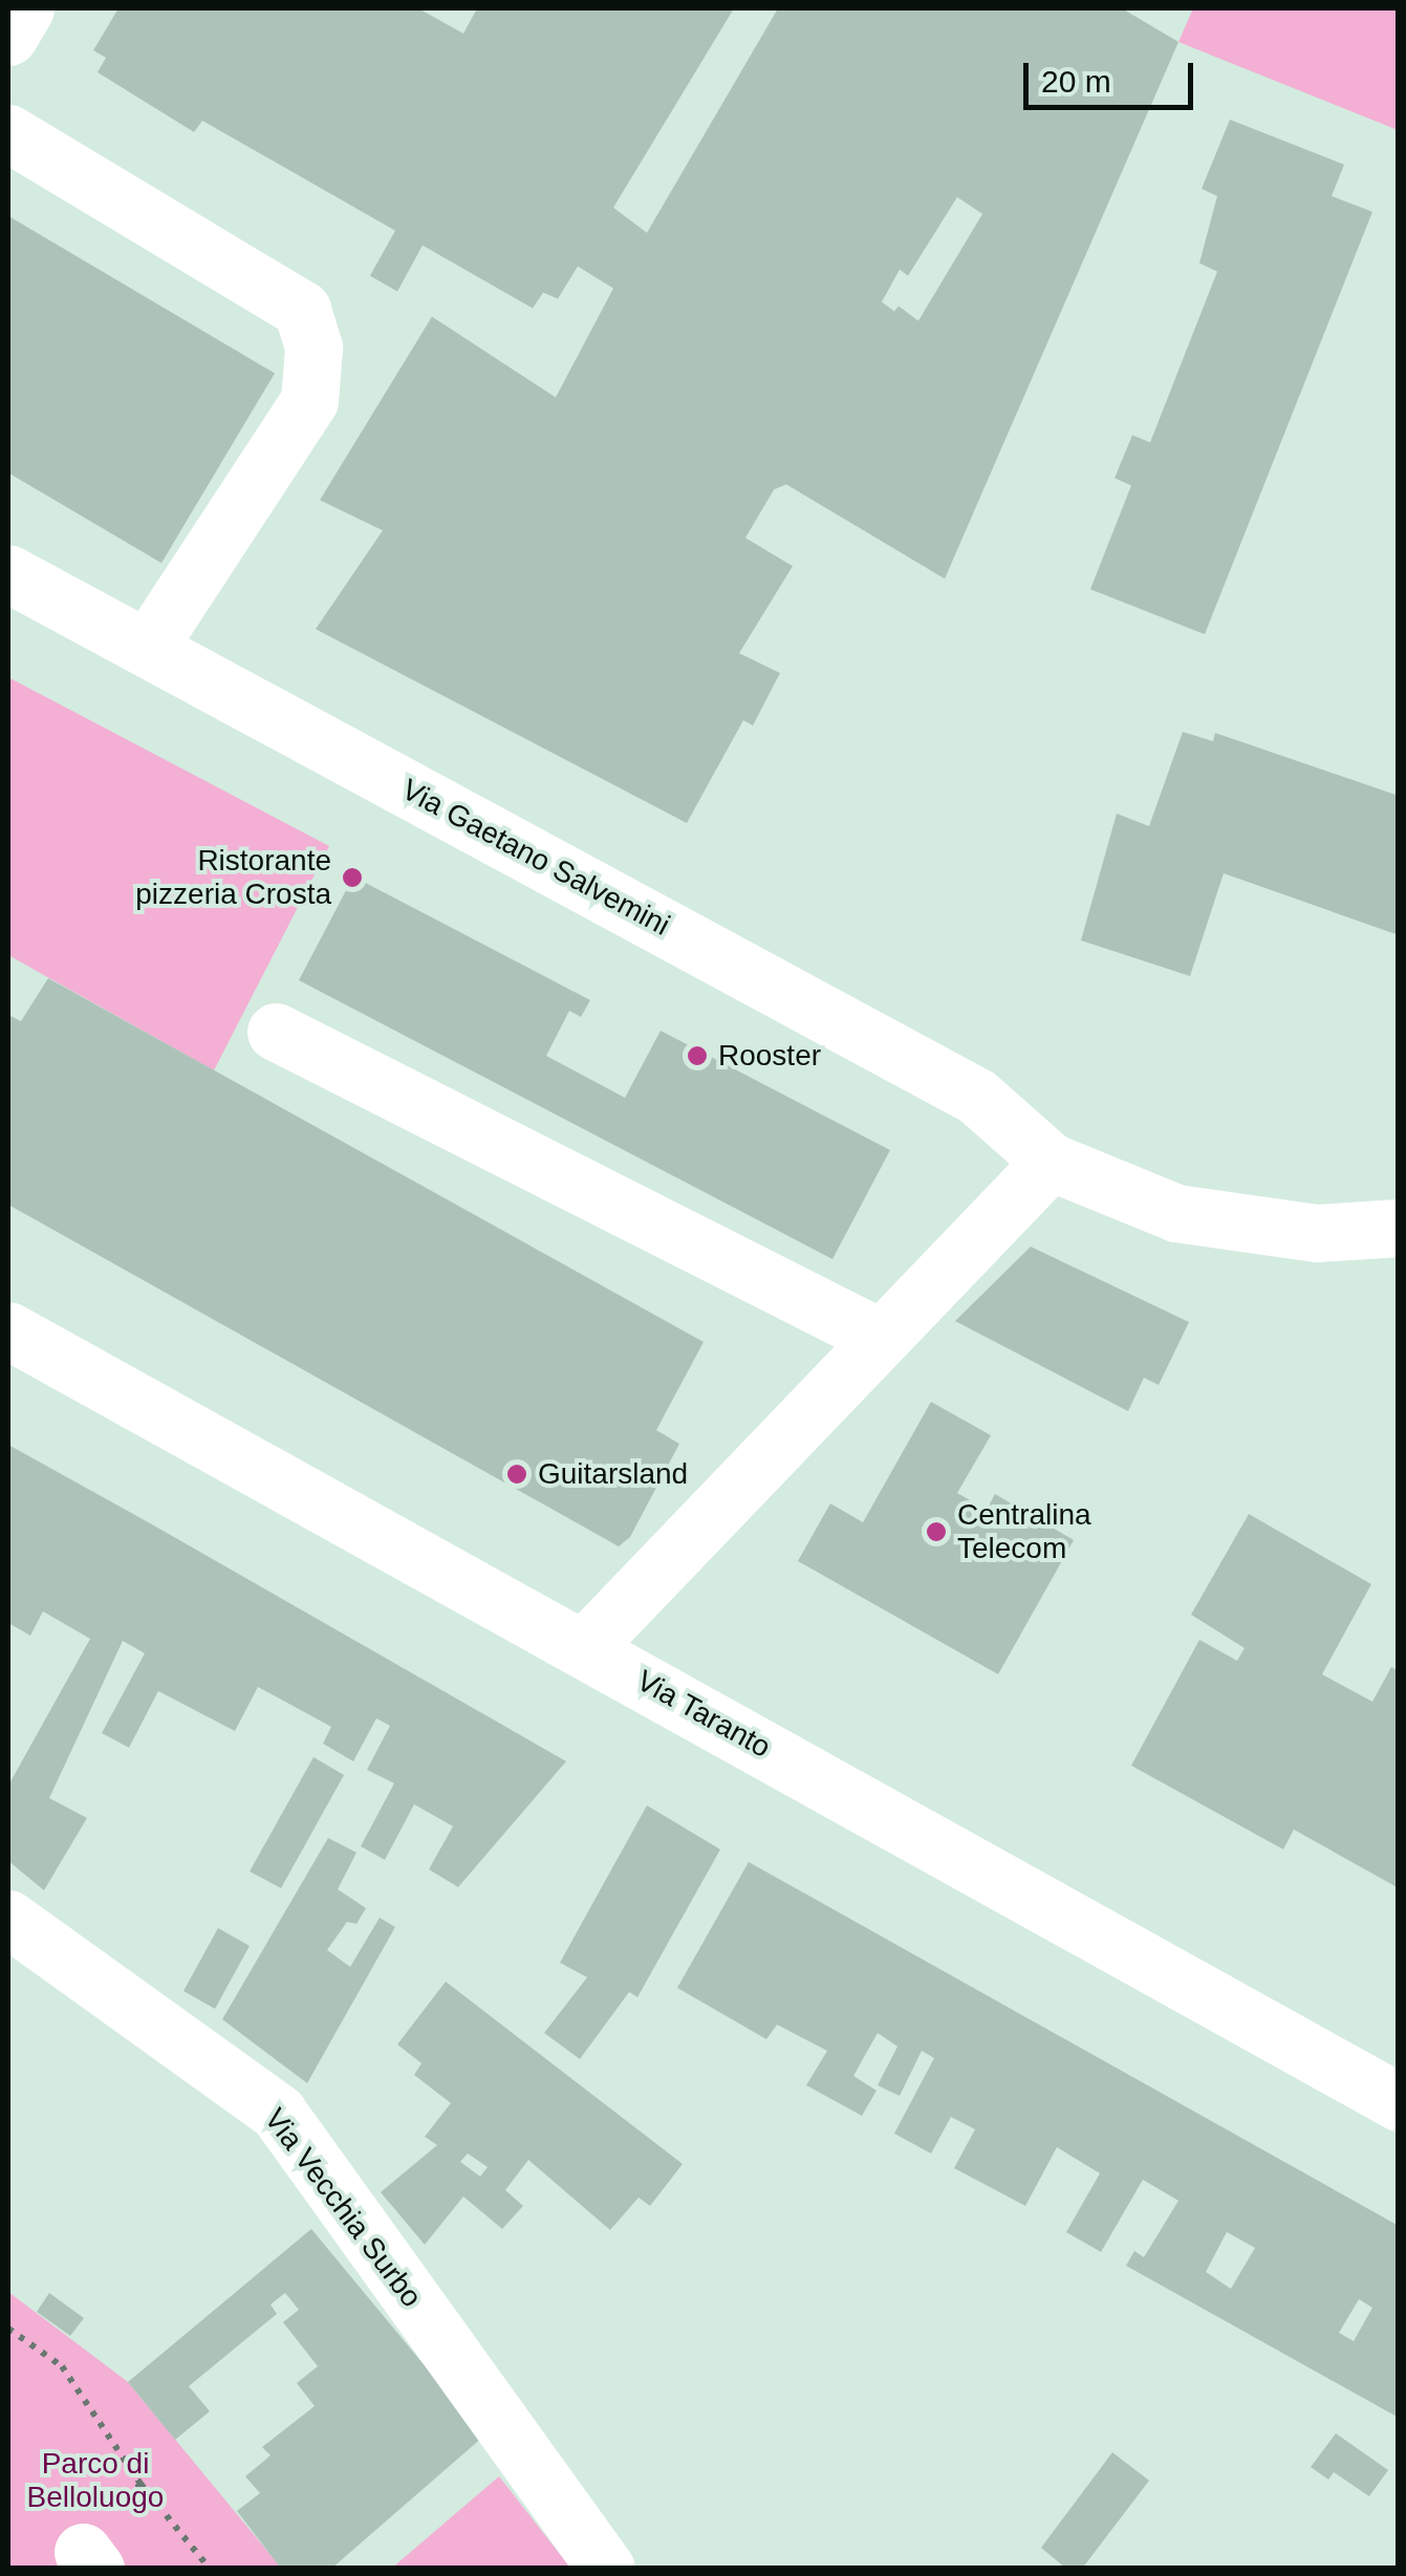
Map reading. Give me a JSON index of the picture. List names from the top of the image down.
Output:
{
  "streets": {
    "street": ["Via Gaetano Salvemini", "Via Taranto", "Via Vecchia Surbo"]
  },
  "parks": ["Parco di Belloluogo"],
  "places": [
    "Ristorante pizzeria Crosta",
    "Rooster",
    "Guitarsland",
    "Centralina Telecom"
  ],
  "scale_bar": "20 m"
}
